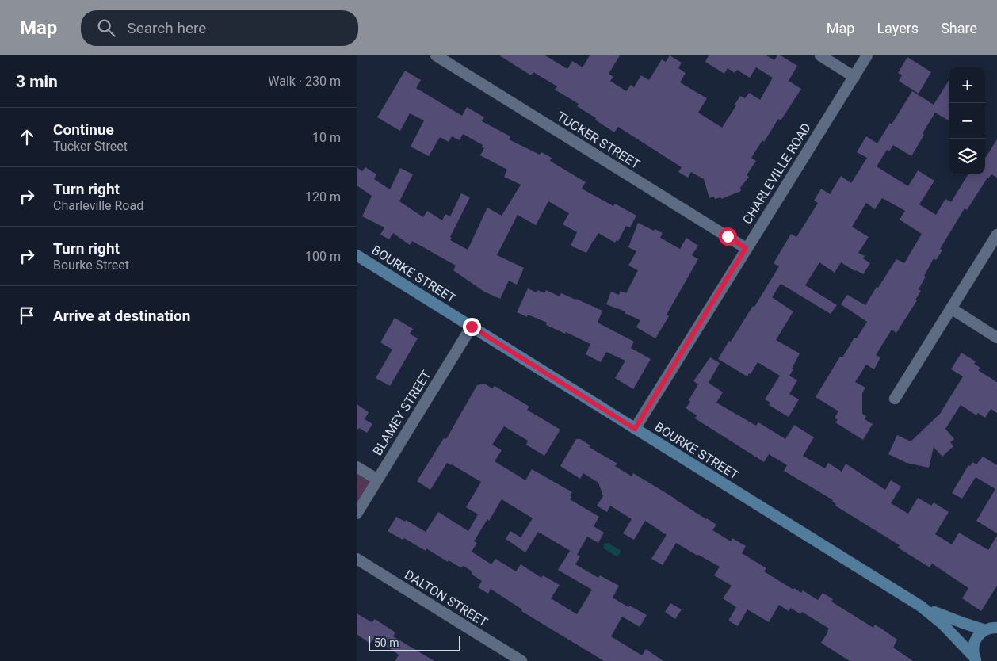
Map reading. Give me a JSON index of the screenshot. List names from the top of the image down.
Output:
{
  "streets": {
    "main road": ["BOURKE STREET"],
    "street": [
      "TUCKER STREET",
      "CHARLEVILLE ROAD",
      "BLAMEY STREET",
      "DALTON STREET"
    ]
  },
  "crossings": [
    ["TUCKER STREET", "CHARLEVILLE ROAD"],
    ["CHARLEVILLE ROAD", "BOURKE STREET"],
    ["BOURKE STREET", "BLAMEY STREET"]
  ],
  "scale_bar": "50 m",
  "page": {
    "header": "Map",
    "search": "Search here",
    "nav": ["Map", "Layers", "Share"],
    "heading": ["3 min", "Walk · 230 m"],
    "map_buttons": ["+", "−"],
    "list": [
      ["Continue", "Tucker Street", "10 m"],
      ["Turn right", "Charleville Road", "120 m"],
      ["Turn right", "Bourke Street", "100 m"],
      "Arrive at destination"
    ],
    "scale": "50 m"
  }
}
